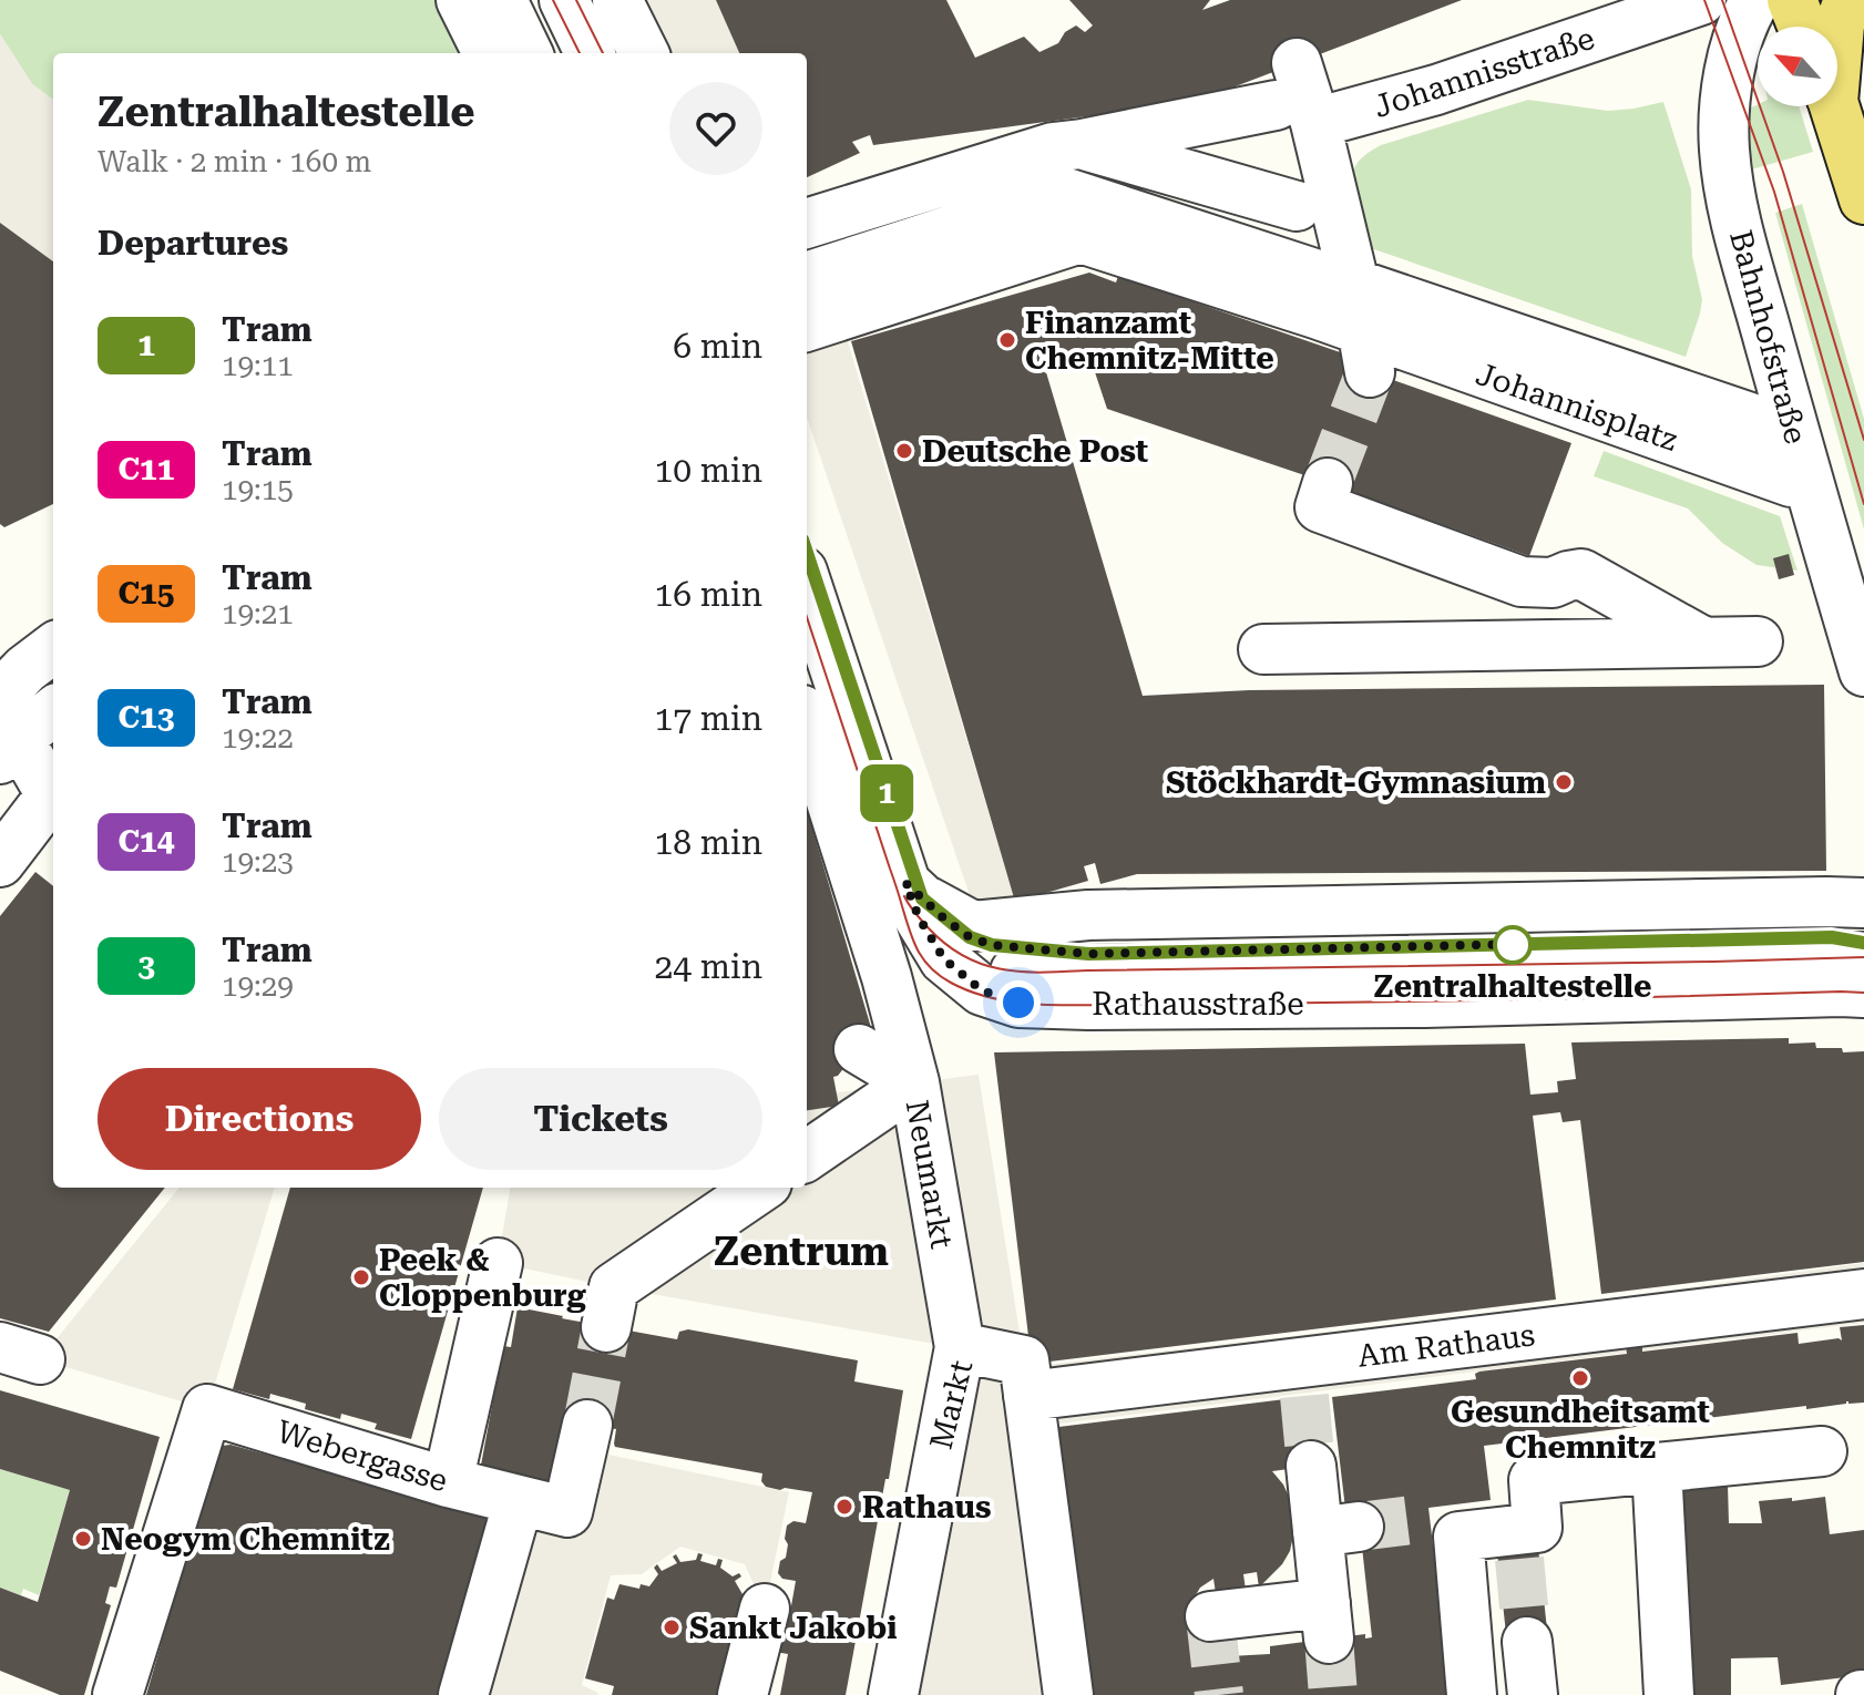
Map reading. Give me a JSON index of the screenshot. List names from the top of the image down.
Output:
{
  "streets": {
    "street": [
      "Johannisstraße",
      "Bahnhofstraße",
      "Johannisplatz",
      "Rathausstraße",
      "Neumarkt",
      "Am Rathaus",
      "Markt",
      "Webergasse"
    ]
  },
  "crossings": [
    ["Neumarkt", "Markt"],
    ["Am Rathaus", "Markt"]
  ],
  "districts": ["Zentrum"],
  "places": [
    "Finanzamt Chemnitz-Mitte",
    "Deutsche Post",
    "Stöckhardt-Gymnasium",
    "Zentralhaltestelle",
    "Peek & Cloppenburg",
    "Gesundheitsamt Chemnitz",
    "Rathaus",
    "Neogym Chemnitz",
    "Sankt Jakobi"
  ],
  "lines": ["tram line 1"],
  "north": "top left",
  "page": {
    "on_map": "1",
    "heading": [
      ["Zentralhaltestelle", "Walk · 2 min · 160 m"],
      "Departures"
    ],
    "list": [
      {
        "mark": "1",
        "name": "Tram",
        "note": "19:11",
        "value": "6 min"
      },
      {
        "mark": "C11",
        "name": "Tram",
        "note": "19:15",
        "value": "10 min"
      },
      {
        "mark": "C15",
        "name": "Tram",
        "note": "19:21",
        "value": "16 min"
      },
      {
        "mark": "C13",
        "name": "Tram",
        "note": "19:22",
        "value": "17 min"
      },
      {
        "mark": "C14",
        "name": "Tram",
        "note": "19:23",
        "value": "18 min"
      },
      {
        "mark": "3",
        "name": "Tram",
        "note": "19:29",
        "value": "24 min"
      }
    ],
    "buttons": ["Directions", "Tickets"]
  }
}
